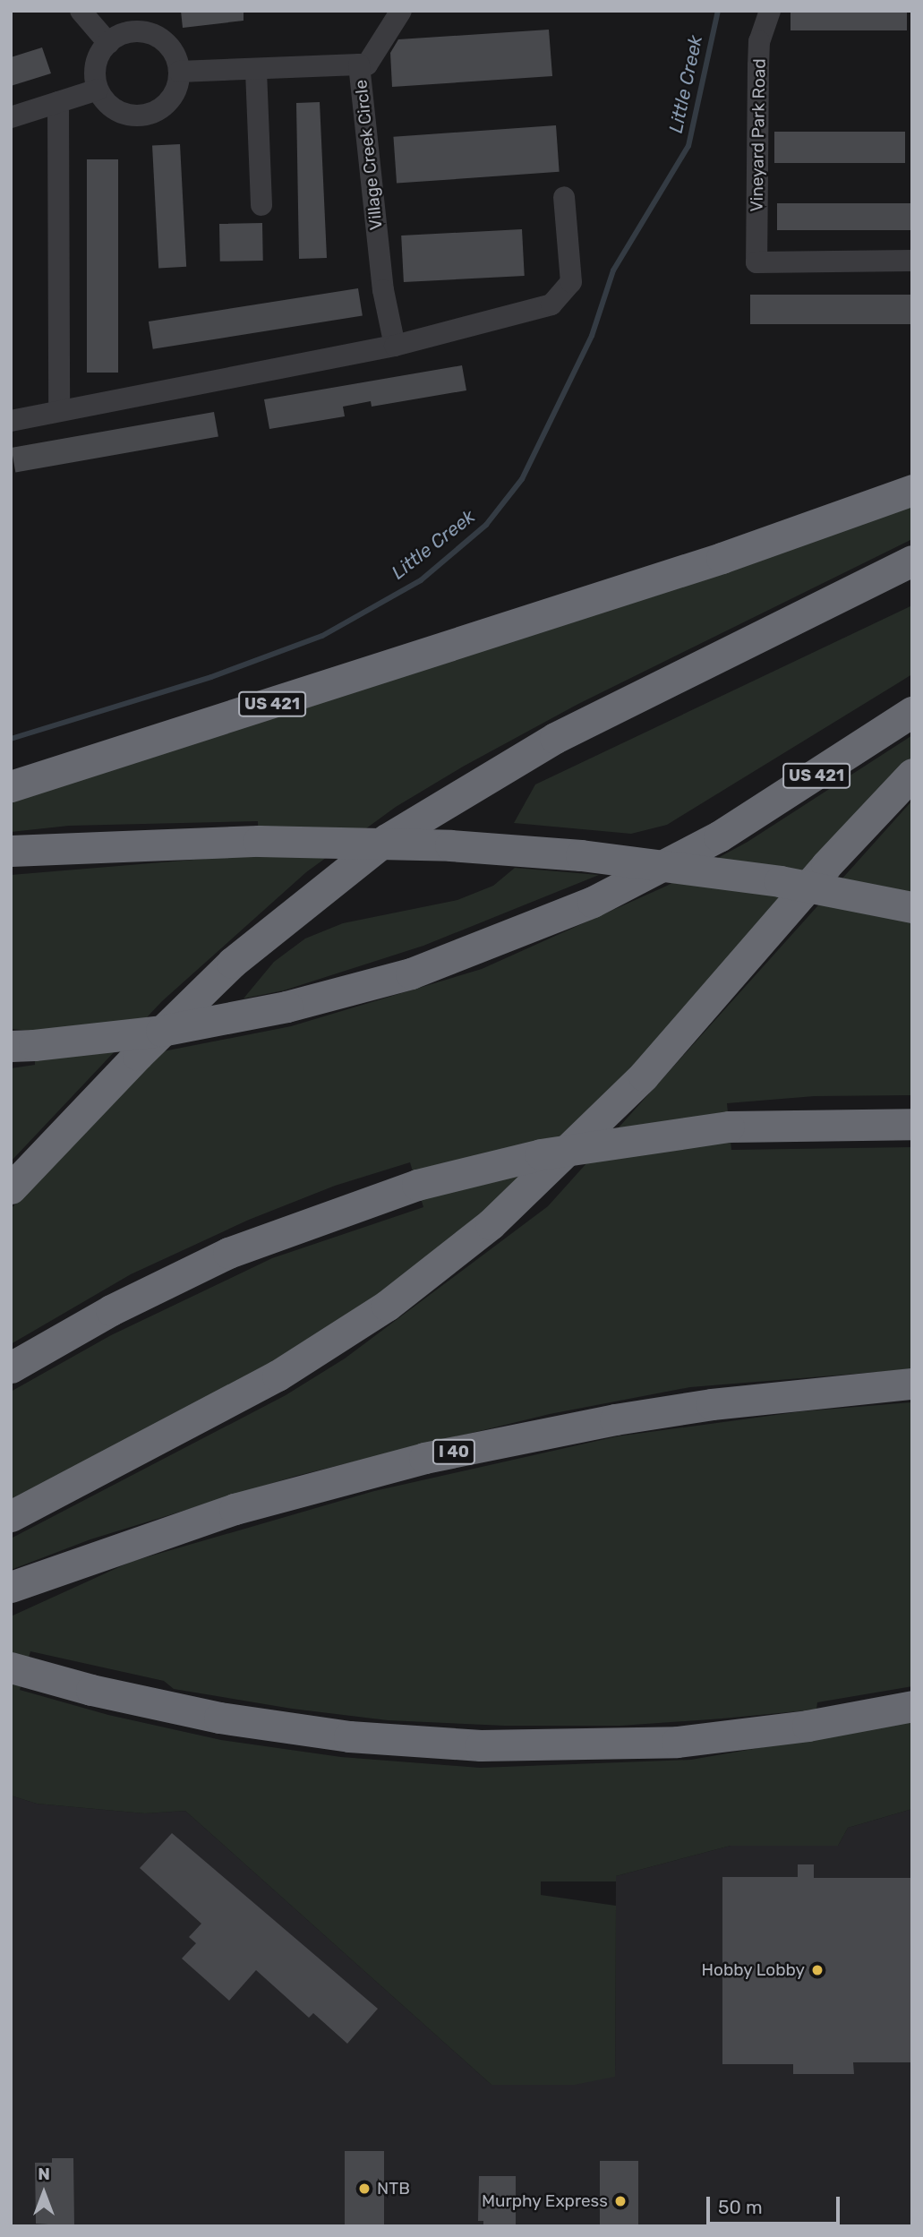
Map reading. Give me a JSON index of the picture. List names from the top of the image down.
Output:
{
  "streets": {
    "highway": ["US 421", "I 40"],
    "street": ["Vineyard Park Road", "Village Creek Circle"]
  },
  "water": ["Little Creek"],
  "places": ["Hobby Lobby", "NTB", "Murphy Express"],
  "scale_bar": "50 m",
  "north": "top"
}
